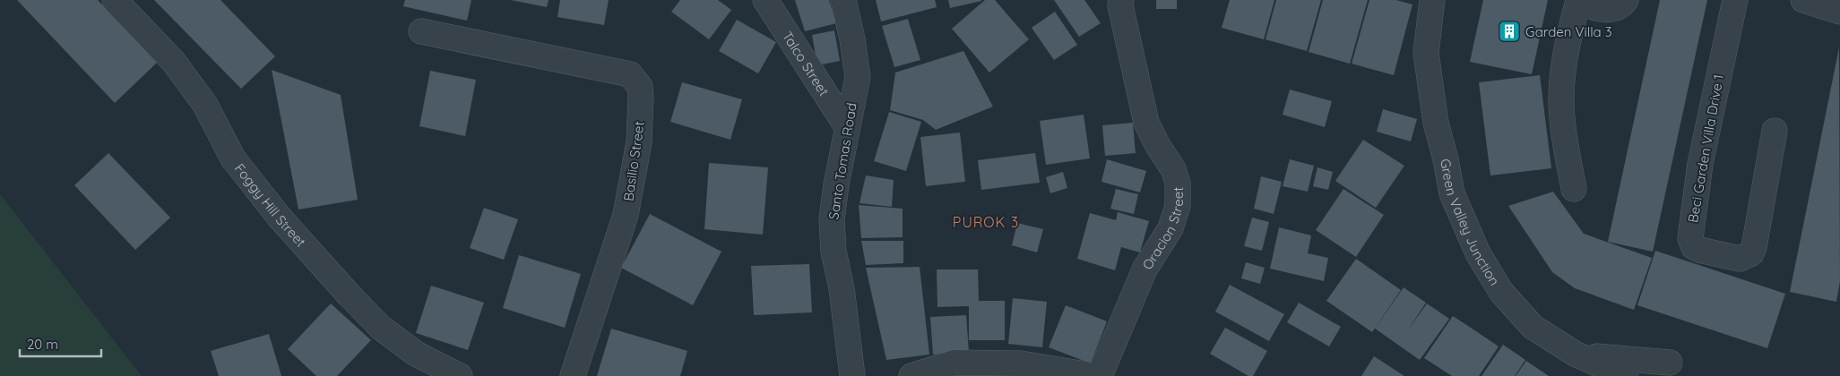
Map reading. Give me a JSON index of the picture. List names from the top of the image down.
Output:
{
  "streets": {
    "street": [
      "Talco Street",
      "Beci Garden Villa Drive 1",
      "Basilio Street",
      "Santo Tomas Road",
      "Foggy Hill Street",
      "Green Valley Junction",
      "Oracion Street"
    ]
  },
  "crossings": [
    ["Talco Street", "Santo Tomas Road"]
  ],
  "districts": ["PUROK 3"],
  "places": {
    "building": ["Garden Villa 3"]
  },
  "scale_bar": "20 m"
}
